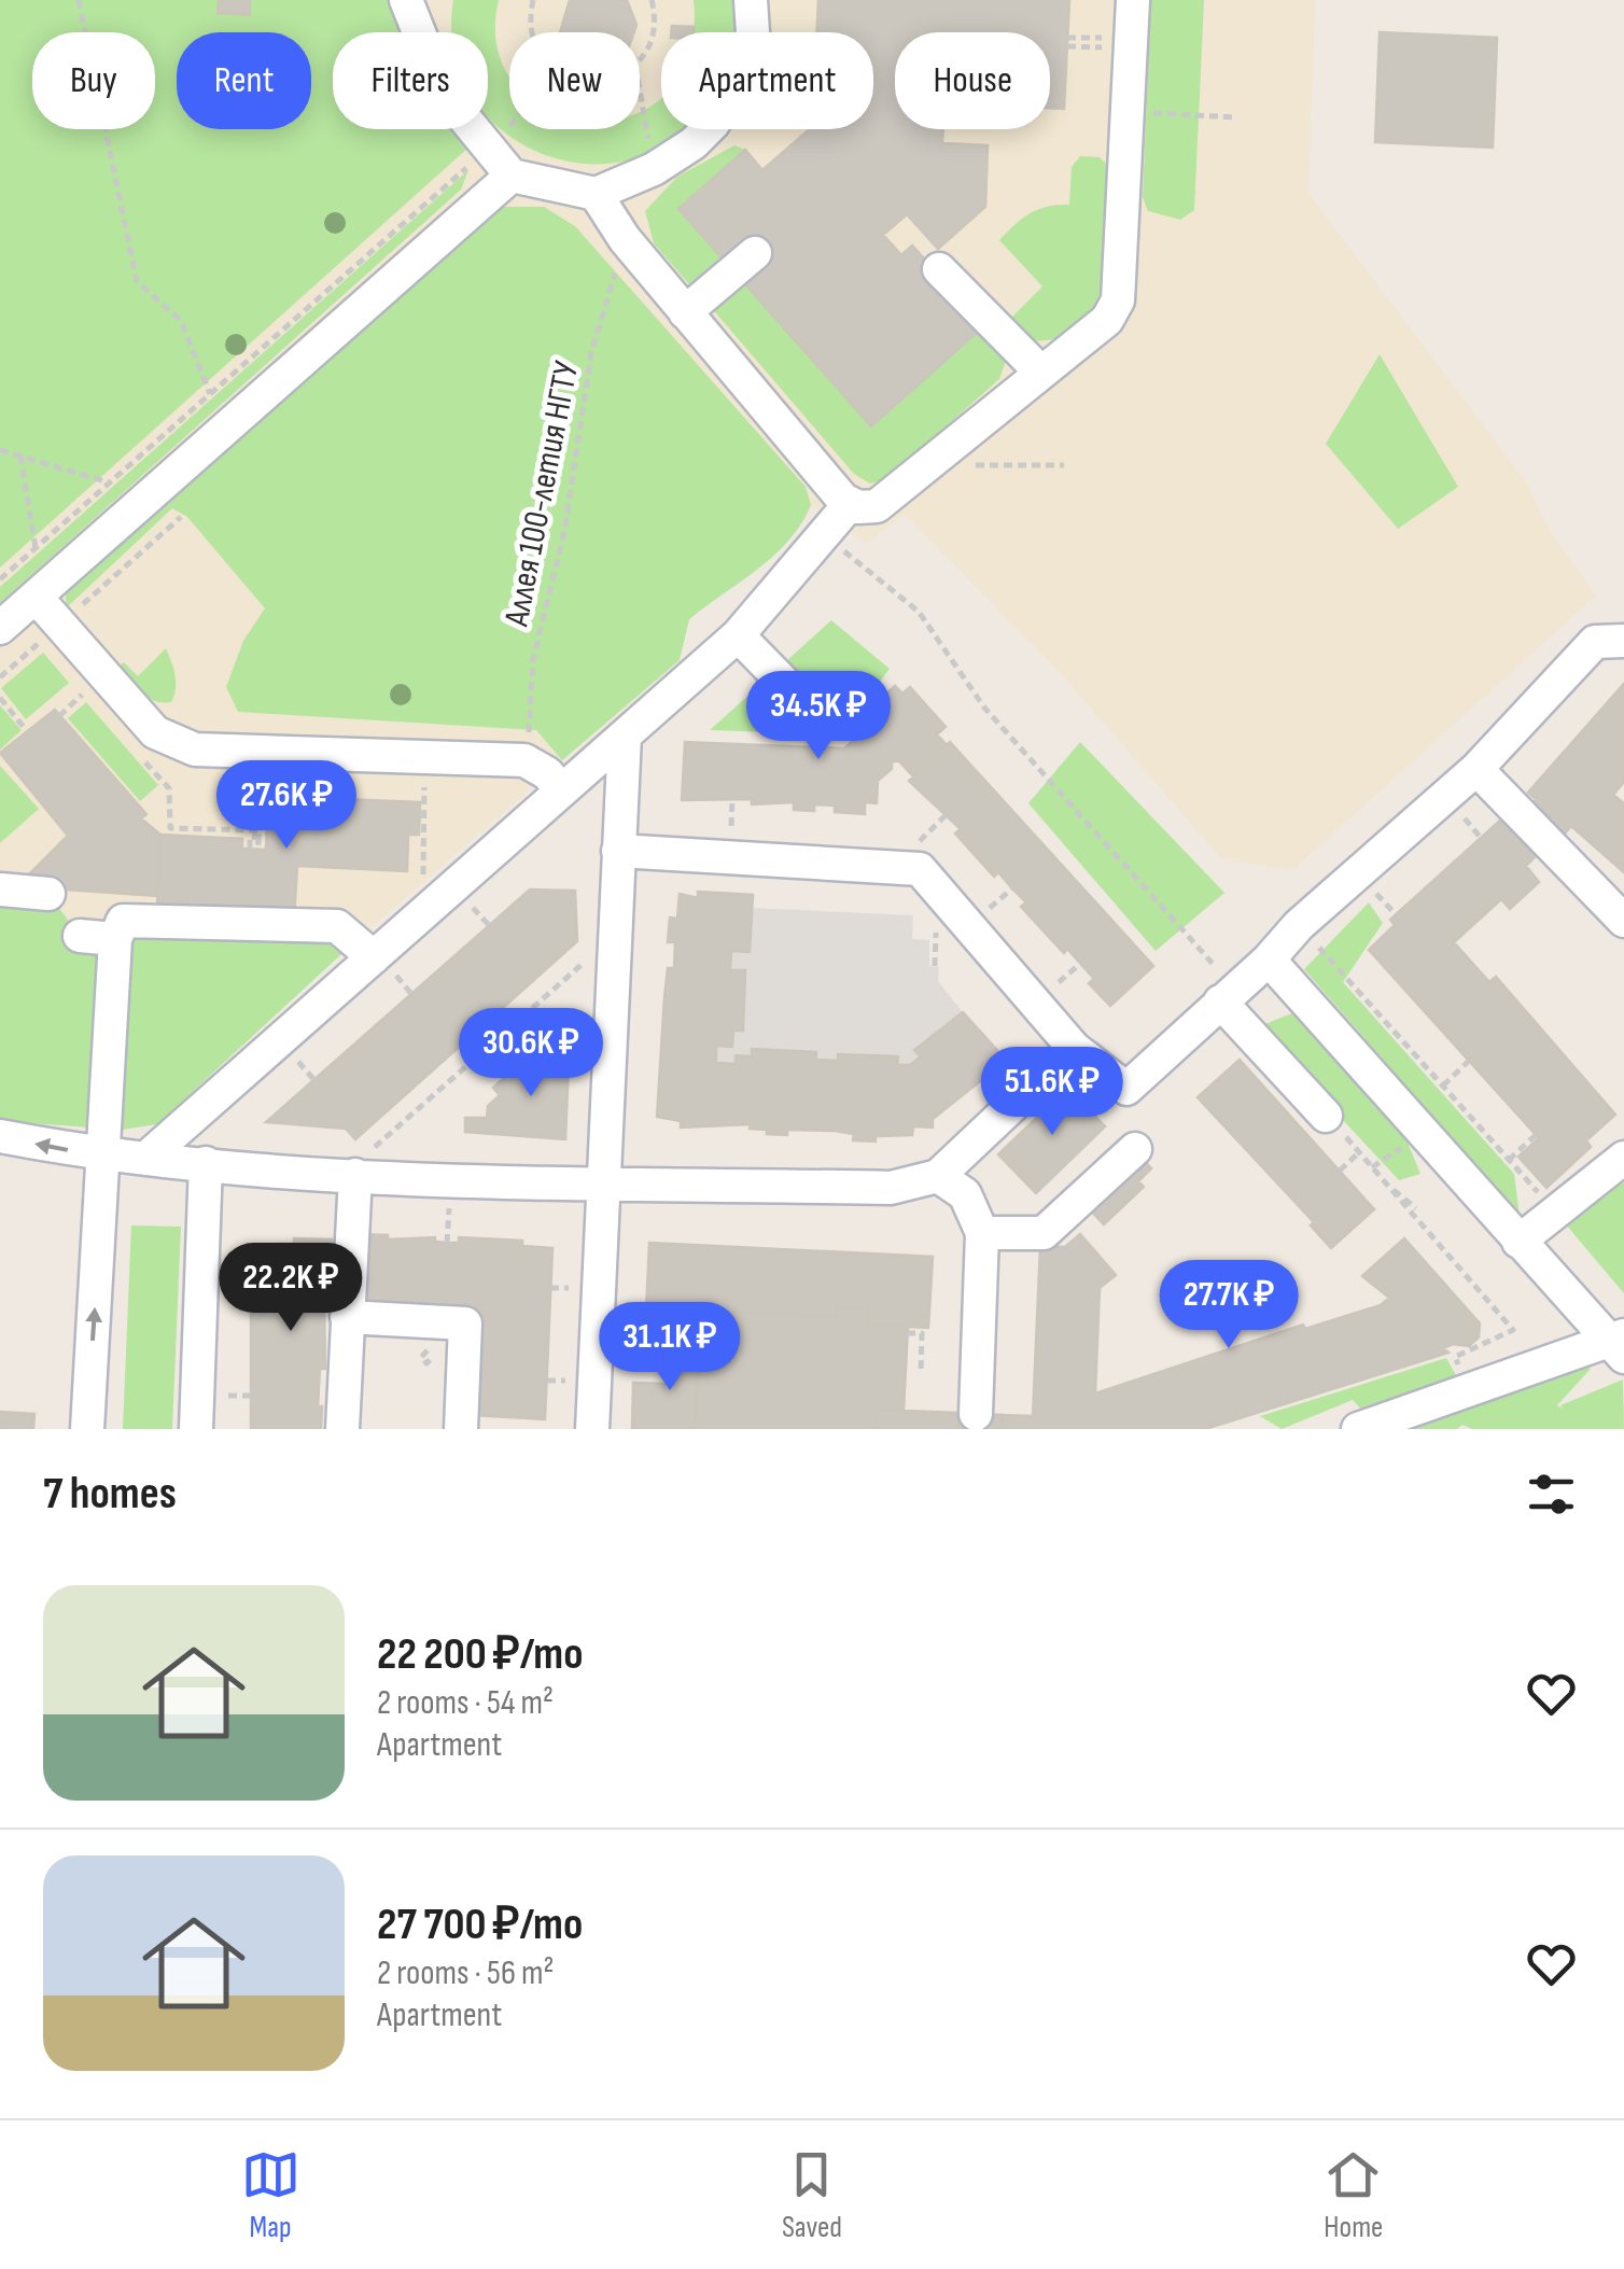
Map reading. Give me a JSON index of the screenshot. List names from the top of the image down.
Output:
{
  "streets": {
    "path": ["Аллея 100-летия НГТУ"]
  },
  "page": {
    "chip": [
      "Buy",
      "Rent",
      "Filters",
      "New",
      "Apartment",
      "House"
    ],
    "price": [
      "34.5K ₽",
      "27.6K ₽",
      "30.6K ₽",
      "51.6K ₽",
      "22.2K ₽",
      "27.7K ₽",
      "31.1K ₽"
    ],
    "heading": "7 homes",
    "list": [
      {
        "name": "22 200 ₽/mo",
        "note": "2 rooms · 54 m² · Apartment"
      },
      {
        "name": "27 700 ₽/mo",
        "note": "2 rooms · 56 m² · Apartment"
      }
    ],
    "tabs": ["Map", "Saved", "Home"]
  }
}
